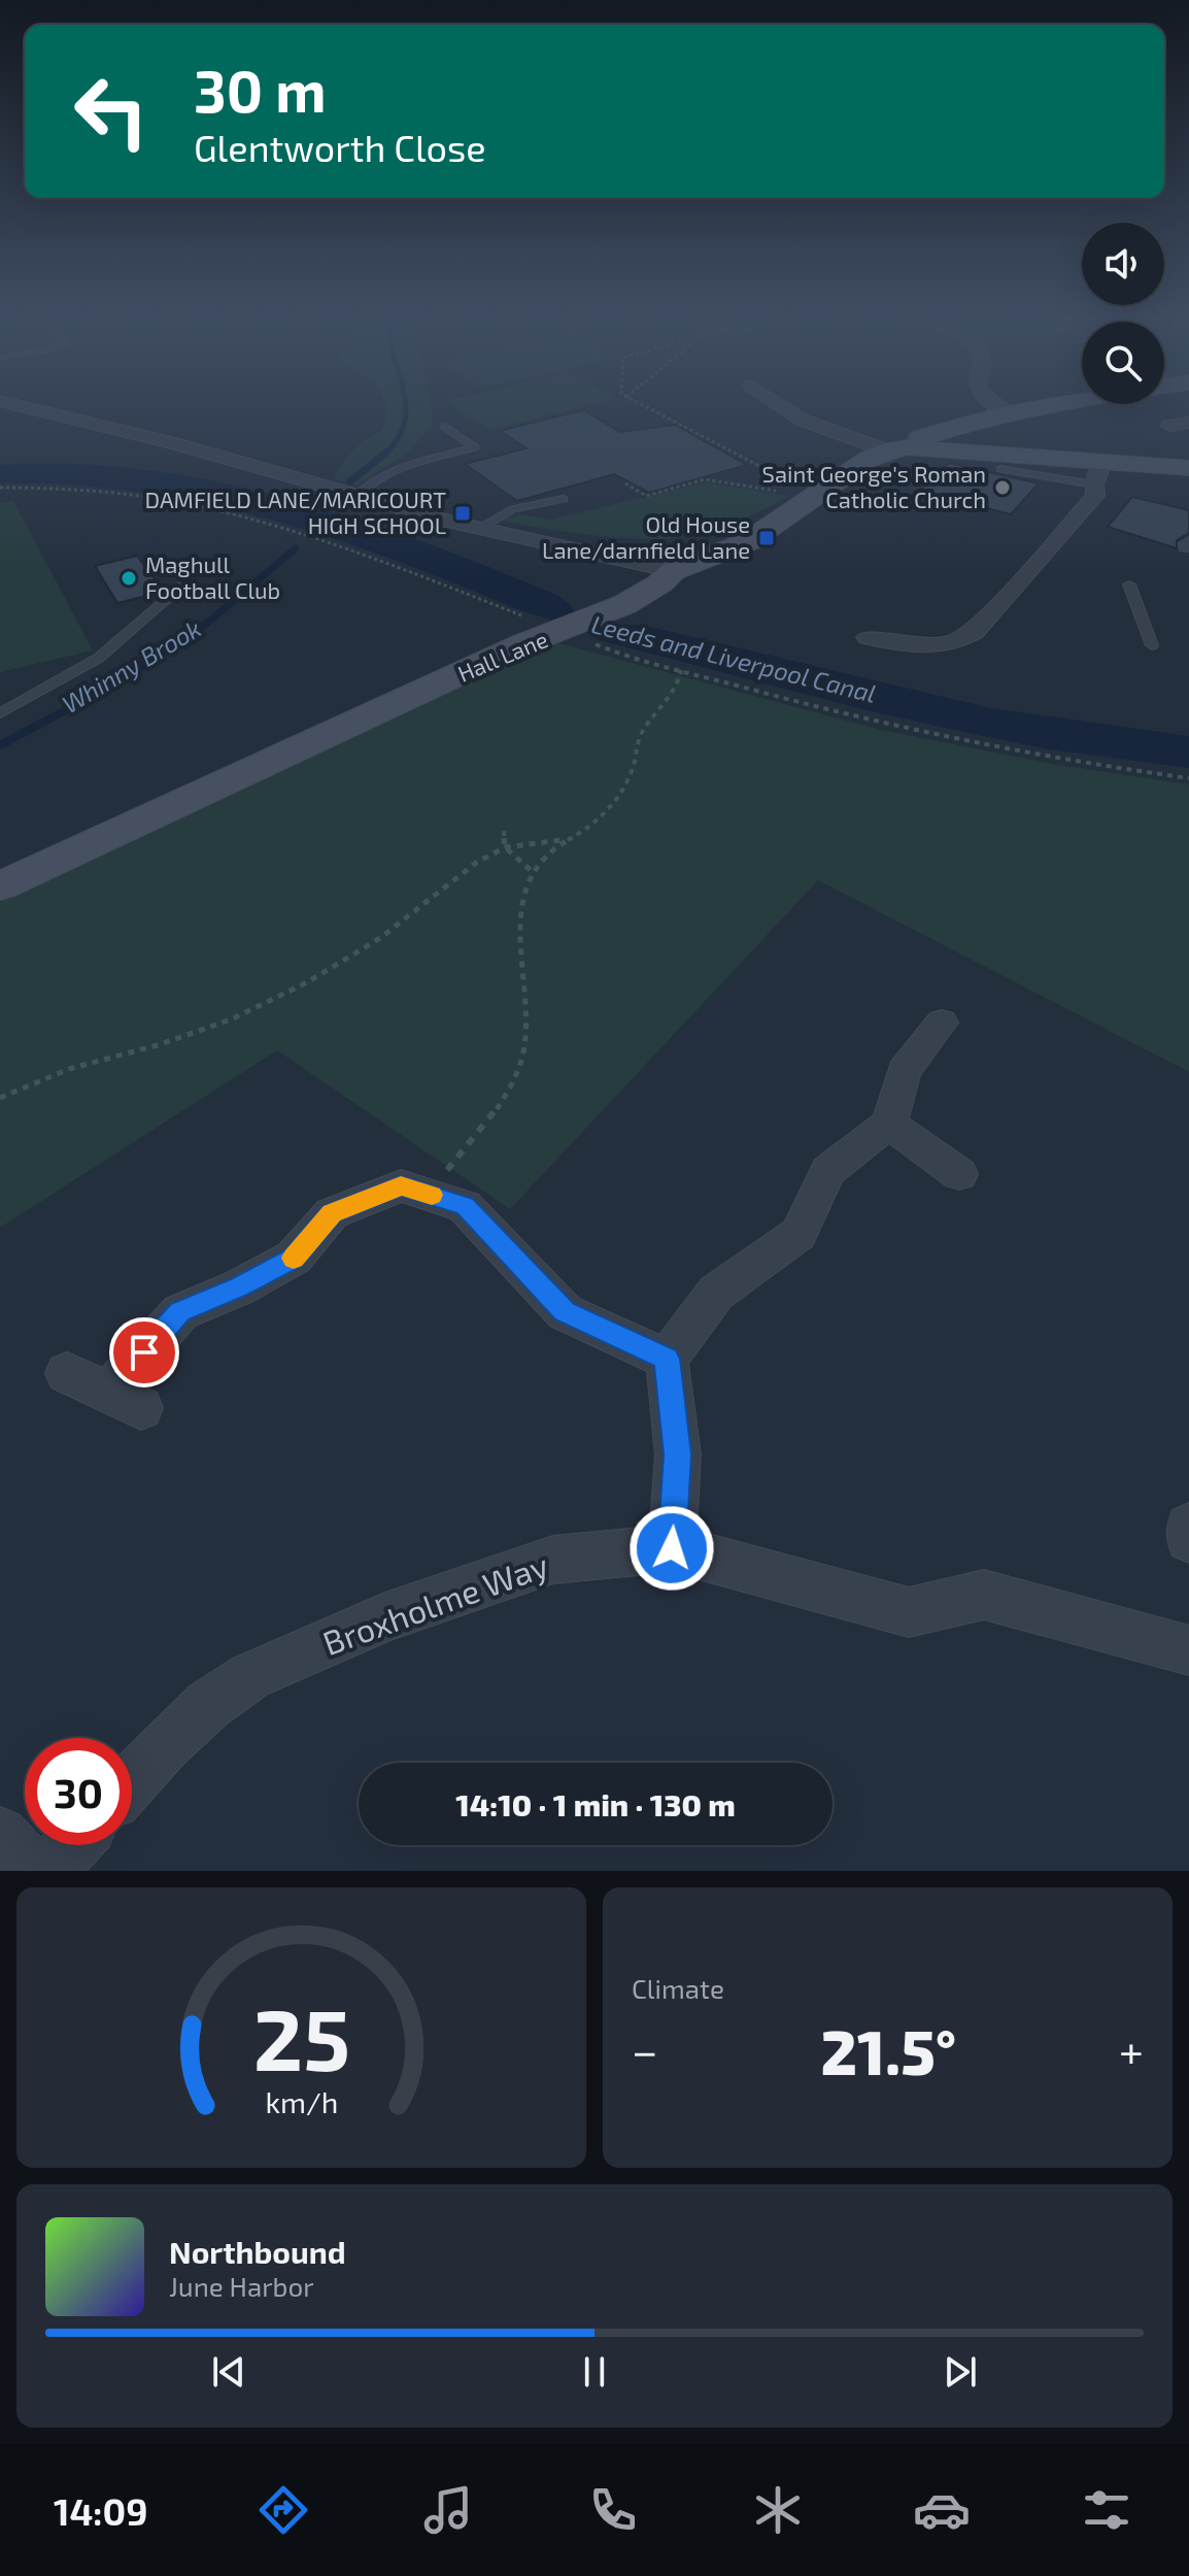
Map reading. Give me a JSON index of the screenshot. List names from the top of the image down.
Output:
{
  "streets": {
    "street": ["Hall Lane", "Broxholme Way"]
  },
  "water": ["Leeds and Liverpool Canal", "Whinny Brook"],
  "places": {
    "other": ["Saint George's Roman Catholic Church", "Maghull Football Club"],
    "transit": ["DAMFIELD LANE/MARICOURT HIGH SCHOOL", "Old House Lane/darnfield Lane"]
  },
  "page": {
    "turn": ["30 m", "Glentworth Close"],
    "limit": "30",
    "trip": "14:10 · 1 min · 130 m",
    "tile": "Climate",
    "heat": ["−", "21.5°", "+"],
    "song": ["Northbound", "June Harbor"],
    "tabs": "14:09",
    "gauge": ["25", "km/h"]
  }
}
